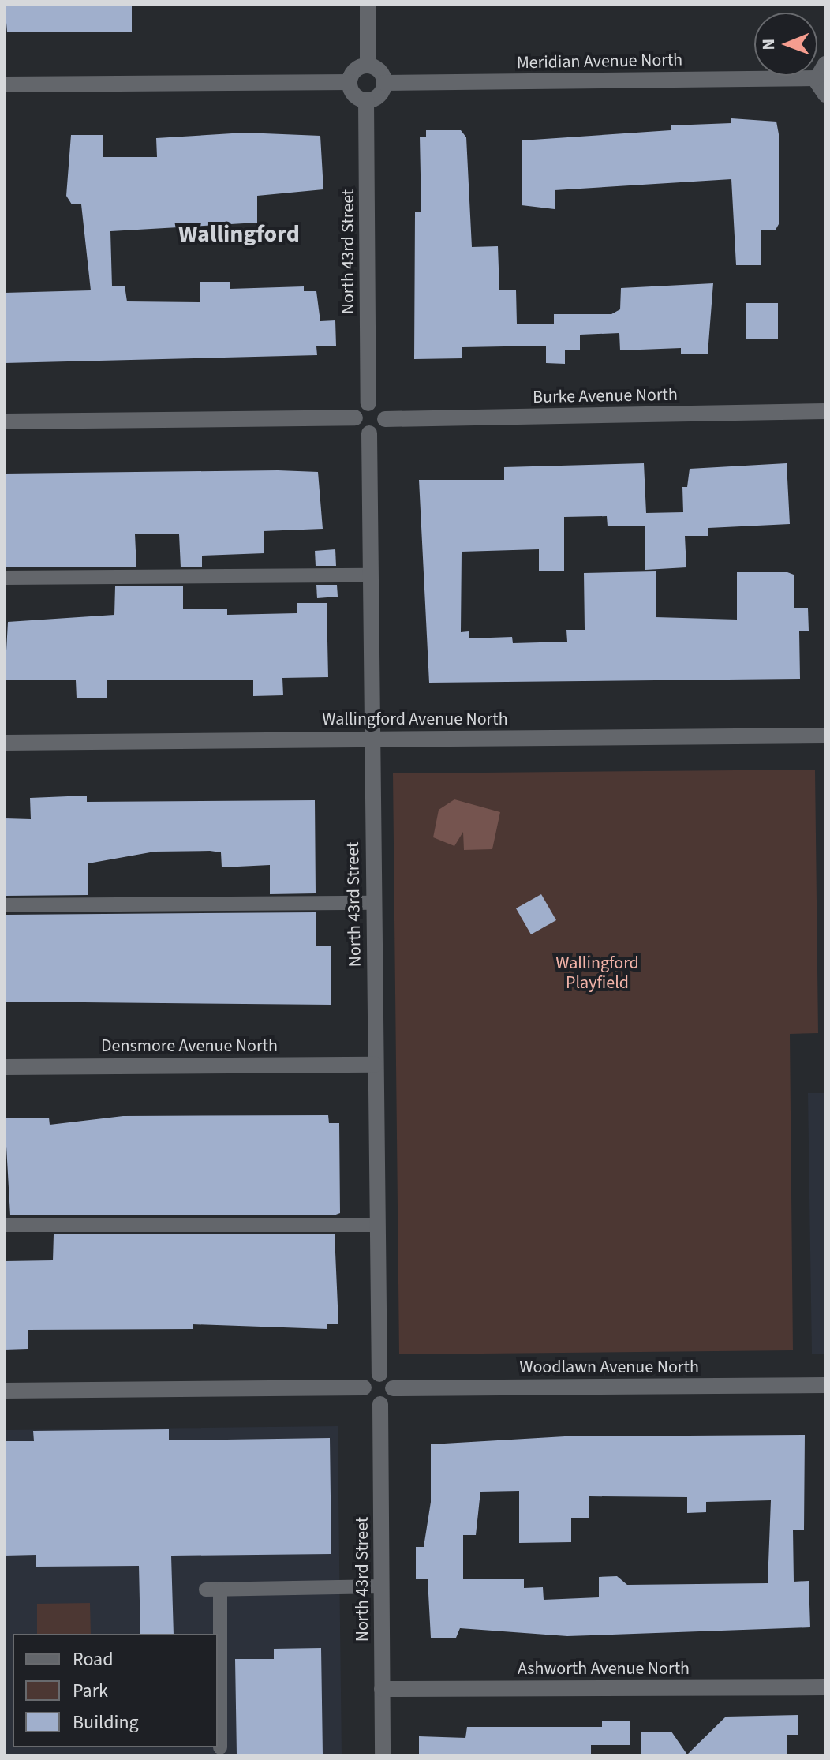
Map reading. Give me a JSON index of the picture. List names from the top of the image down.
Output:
{
  "streets": {
    "street": [
      "Meridian Avenue North",
      "North 43rd Street",
      "Burke Avenue North",
      "Wallingford Avenue North",
      "Densmore Avenue North",
      "Woodlawn Avenue North",
      "Ashworth Avenue North"
    ]
  },
  "crossings": [
    ["Meridian Avenue North", "North 43rd Street"],
    ["North 43rd Street", "Burke Avenue North"],
    ["North 43rd Street", "Wallingford Avenue North"],
    ["North 43rd Street", "Densmore Avenue North"],
    ["North 43rd Street", "Ashworth Avenue North"]
  ],
  "districts": ["Wallingford"],
  "parks": ["Wallingford Playfield"],
  "legend": ["Road", "Park", "Building"],
  "north": "left"
}
